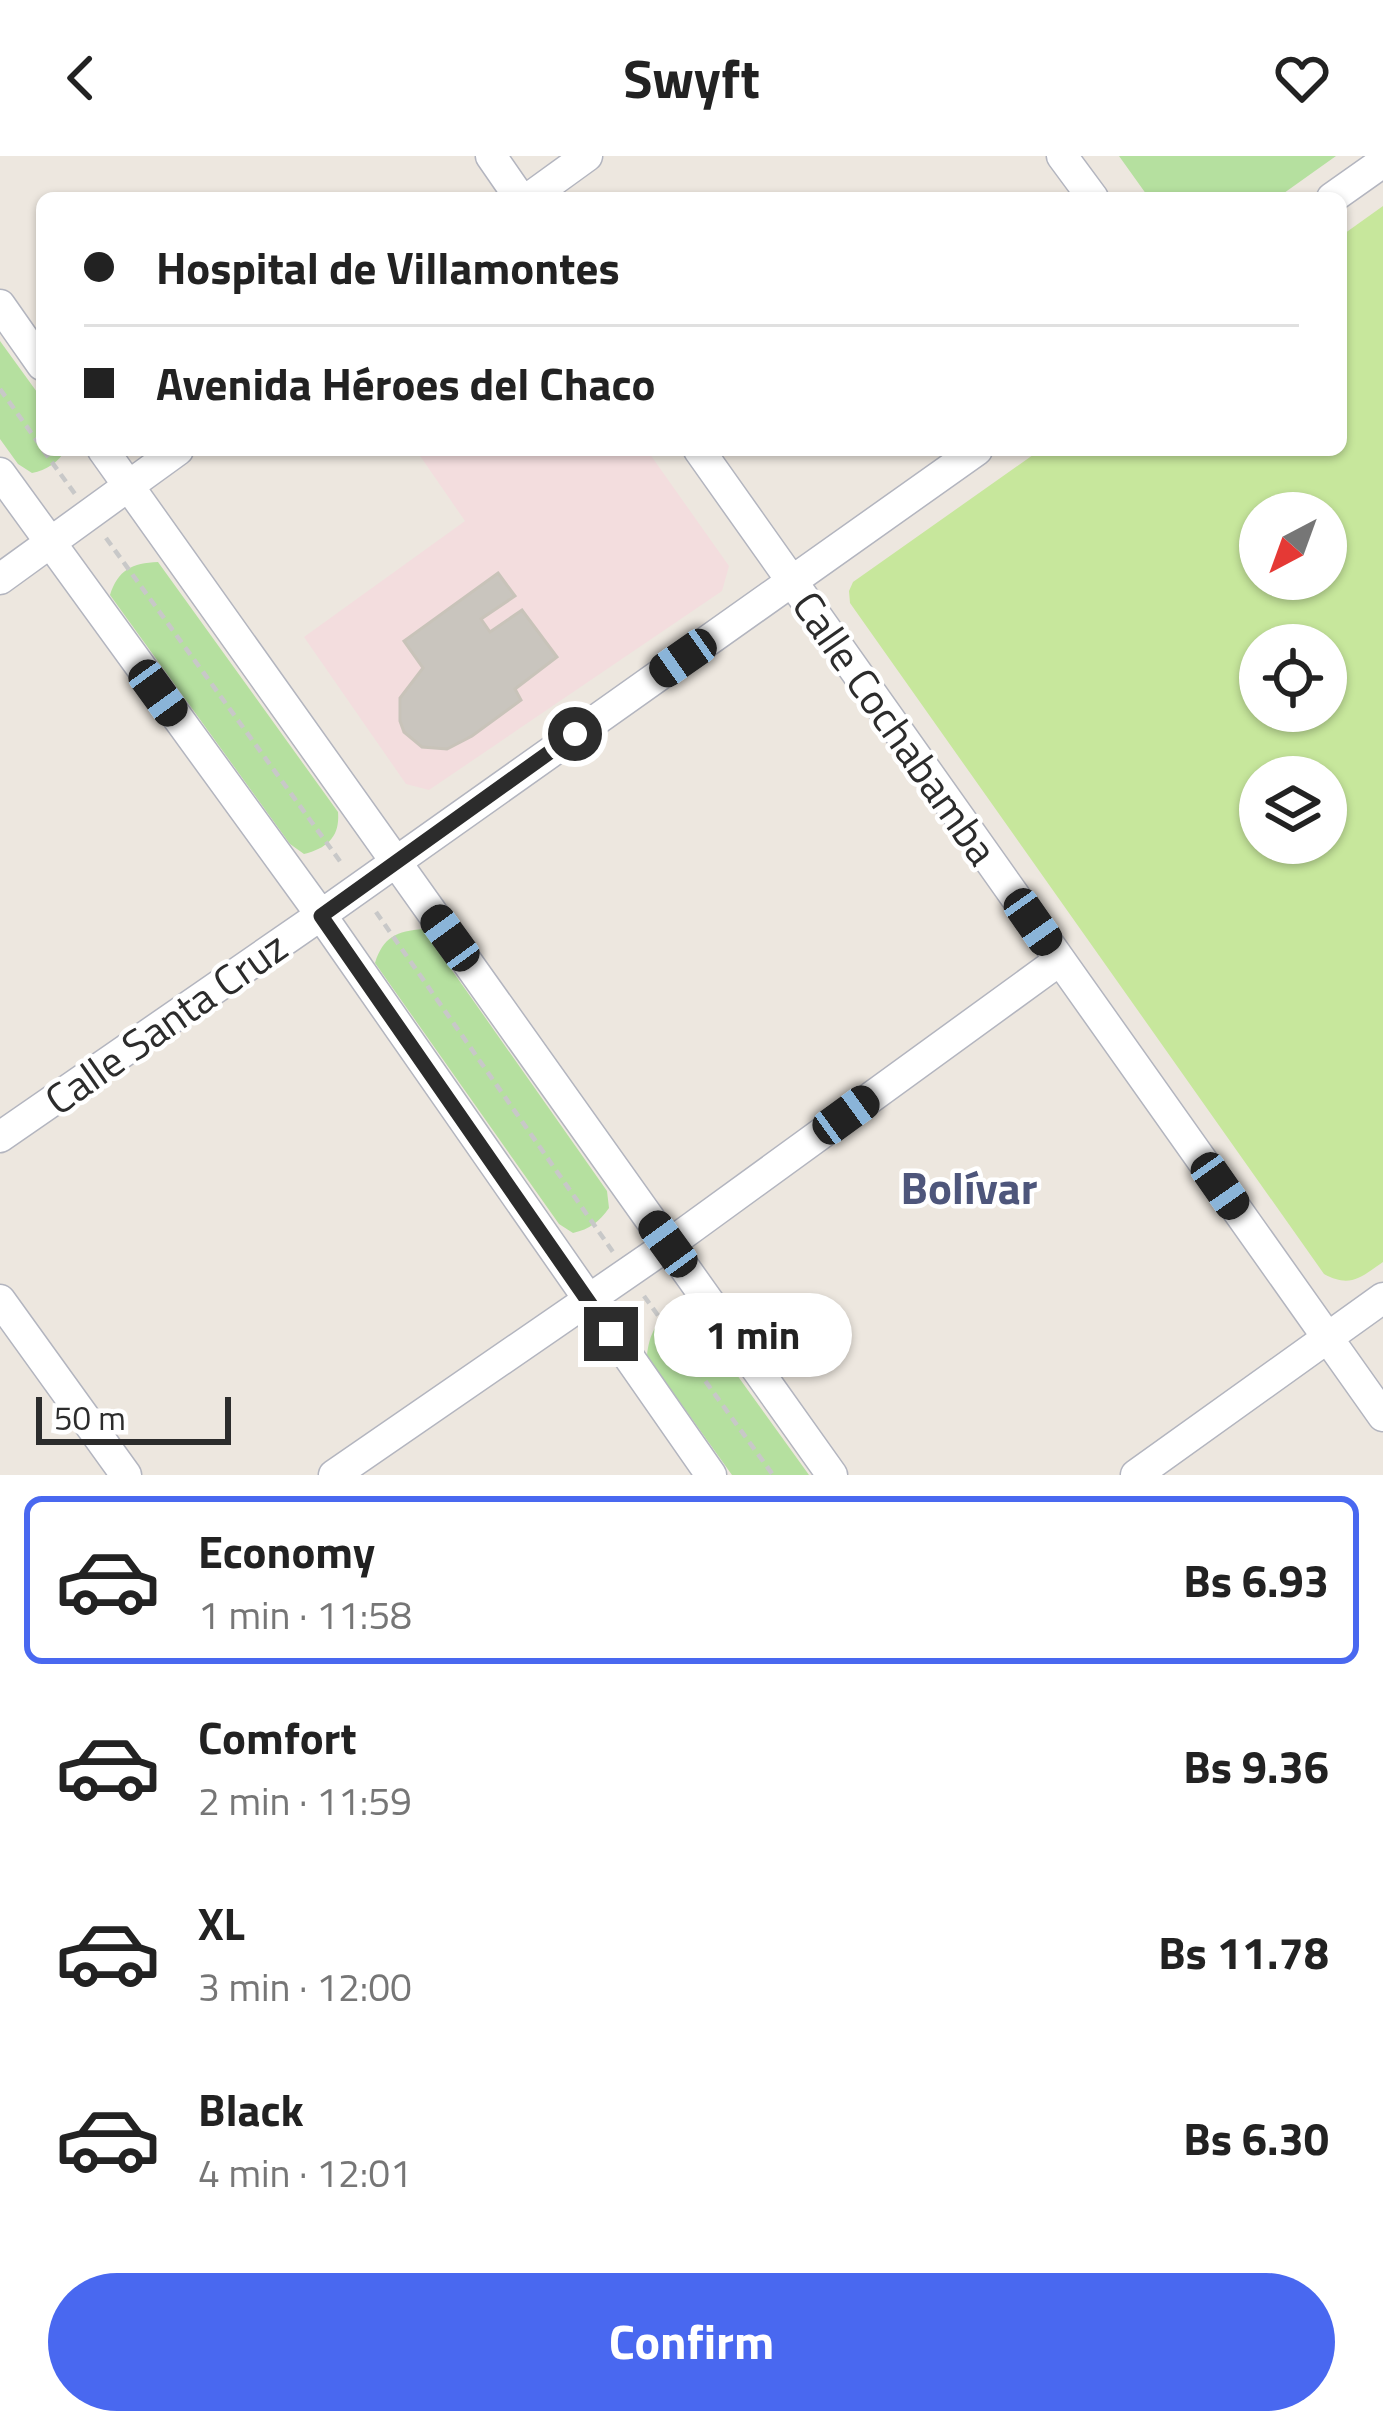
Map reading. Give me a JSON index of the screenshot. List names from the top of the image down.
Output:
{
  "streets": {
    "street": ["Calle Cochabamba", "Calle Santa Cruz"]
  },
  "crossings": [
    ["Calle Cochabamba", "Calle Santa Cruz"]
  ],
  "districts": ["Bolívar"],
  "scale_bar": "50 m",
  "north": "bottom left",
  "page": {
    "header": "Swyft",
    "banner": ["Hospital de Villamontes", "Avenida Héroes del Chaco"],
    "bubble": "1 min",
    "scale": "50 m",
    "list": [
      {
        "name": "Economy",
        "note": "1 min · 11:58",
        "value": "Bs 6.93"
      },
      {
        "name": "Comfort",
        "note": "2 min · 11:59",
        "value": "Bs 9.36"
      },
      {
        "name": "XL",
        "note": "3 min · 12:00",
        "value": "Bs 11.78"
      },
      {
        "name": "Black",
        "note": "4 min · 12:01",
        "value": "Bs 6.30"
      }
    ],
    "buttons": "Confirm"
  }
}
